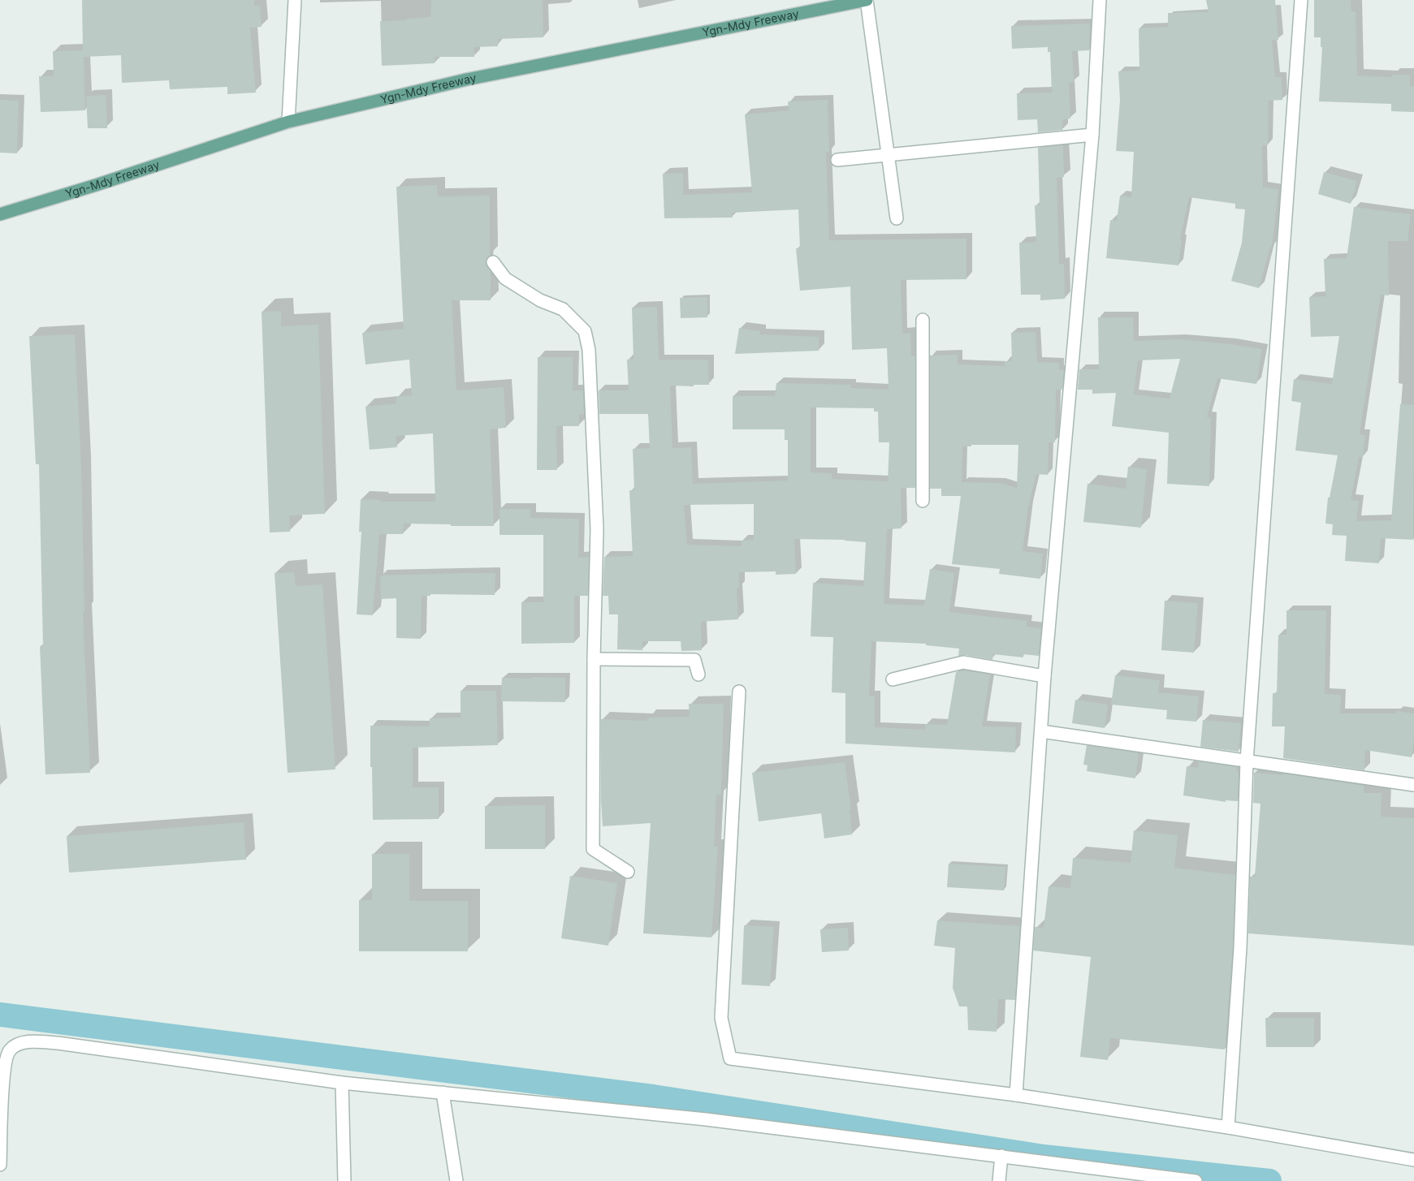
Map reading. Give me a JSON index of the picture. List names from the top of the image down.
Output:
{
  "streets": {
    "main road": ["Ygn-Mdy Freeway"]
  }
}
